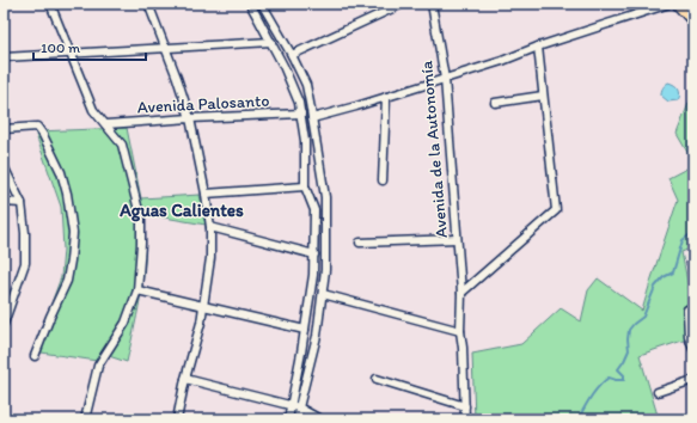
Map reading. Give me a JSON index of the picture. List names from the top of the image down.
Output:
{
  "streets": {
    "street": ["Avenida Palosanto", "Avenida de la Autonomía"]
  },
  "districts": ["Aguas Calientes"],
  "scale_bar": "100 m"
}
